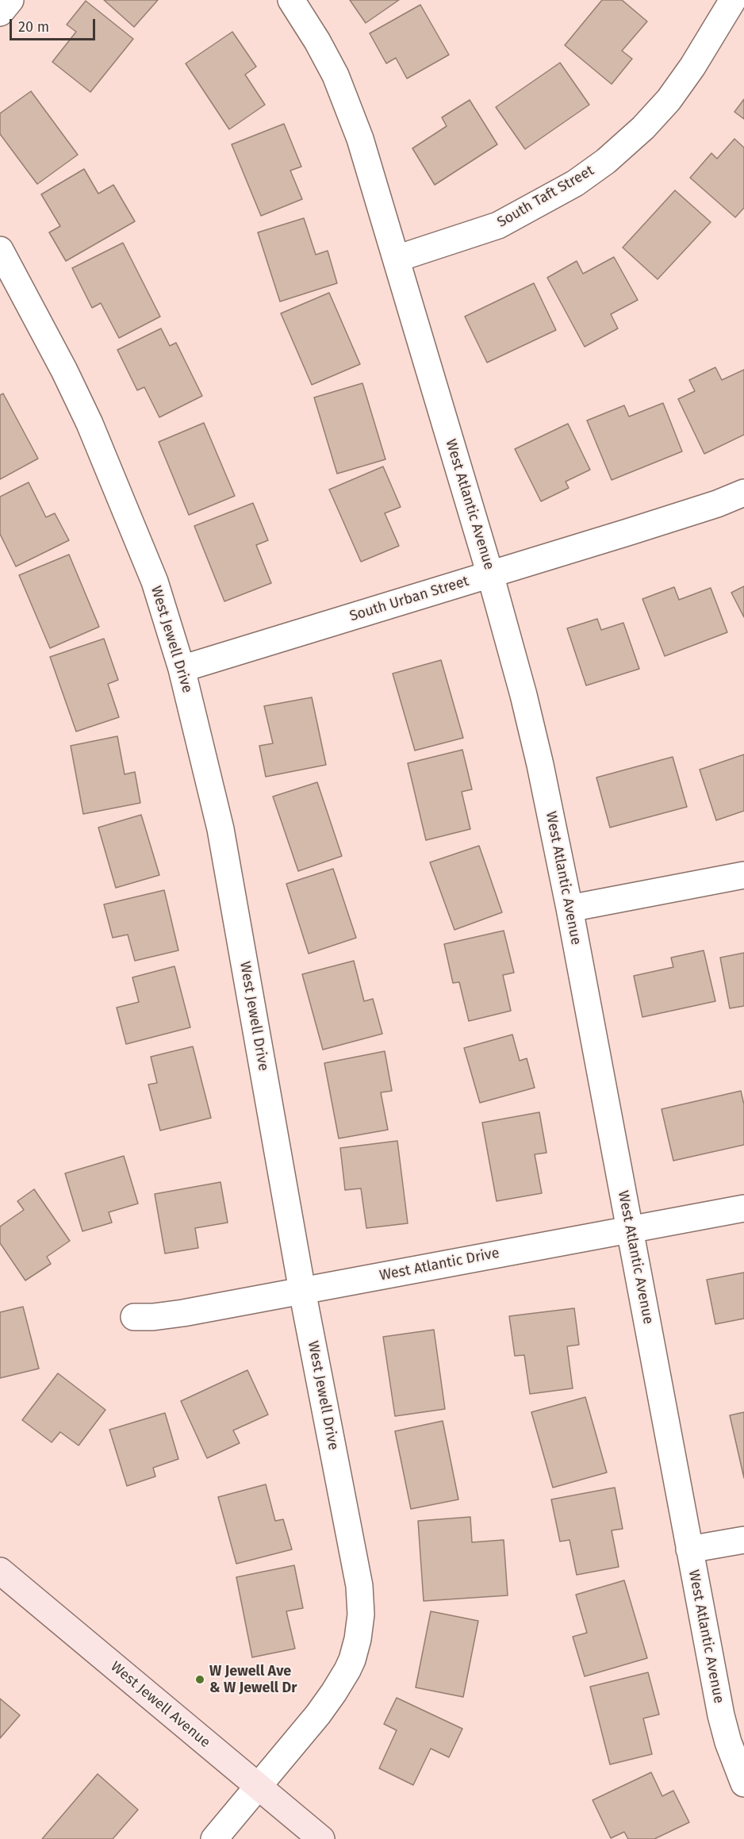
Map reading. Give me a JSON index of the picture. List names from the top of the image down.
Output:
{
  "streets": {
    "main road": ["West Jewell Avenue"],
    "street": [
      "South Taft Street",
      "West Atlantic Avenue",
      "South Urban Street",
      "West Jewell Drive",
      "West Atlantic Drive"
    ]
  },
  "crossings": [
    ["South Taft Street", "West Atlantic Avenue"],
    ["West Atlantic Avenue", "South Urban Street"],
    ["West Atlantic Avenue", "West Atlantic Drive"],
    ["South Urban Street", "West Jewell Drive"],
    ["West Jewell Drive", "West Atlantic Drive"],
    ["West Jewell Drive", "West Jewell Avenue"]
  ],
  "places": ["W Jewell Ave & W Jewell Dr"],
  "scale_bar": "20 m"
}
